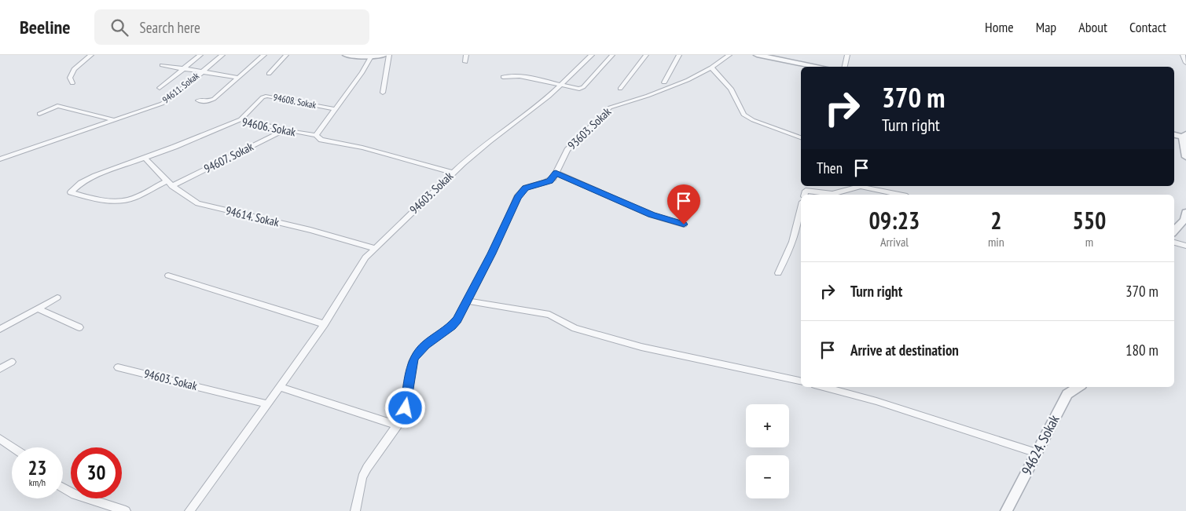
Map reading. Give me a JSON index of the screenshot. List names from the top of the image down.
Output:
{
  "streets": {
    "street": [
      "94611. Sokak",
      "94608. Sokak",
      "94606. Sokak",
      "93603. Sokak",
      "94607. Sokak",
      "94603. Sokak",
      "94614. Sokak",
      "94624. Sokak"
    ]
  },
  "crossings": [
    ["94608. Sokak", "94606. Sokak"],
    ["94606. Sokak", "94607. Sokak"],
    ["94606. Sokak", "94603. Sokak"],
    ["94606. Sokak", "94614. Sokak"],
    ["94607. Sokak", "94614. Sokak"],
    ["94603. Sokak", "94614. Sokak"]
  ],
  "page": {
    "header": "Beeline",
    "search": "Search here",
    "nav": [
      "Home",
      "Map",
      "About",
      "Contact"
    ],
    "turn": ["370 m", "Turn right"],
    "then": "Then",
    "eta": [
      "09:23",
      "Arrival",
      "2",
      "min",
      "550",
      "m"
    ],
    "list": [
      {
        "name": "Turn right",
        "value": "370 m"
      },
      {
        "name": "Arrive at destination",
        "value": "180 m"
      }
    ],
    "map_buttons": ["+", "−"],
    "speed": "23 km/h",
    "limit": "30"
  }
}
